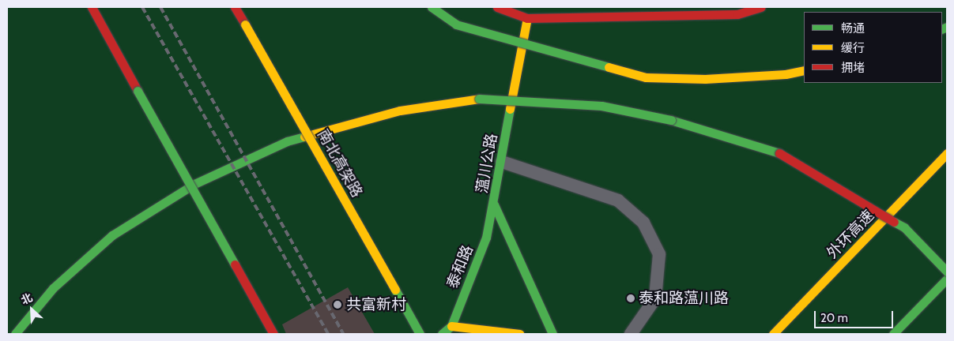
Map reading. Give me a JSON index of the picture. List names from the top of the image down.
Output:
{
  "streets": {
    "main road": [
      "南北高架路",
      "蕰川公路",
      "外环高速",
      "泰和路"
    ]
  },
  "crossings": [
    ["蕰川公路", "泰和路"]
  ],
  "places": ["泰和路蕰川路", "共富新村"],
  "legend": ["畅通", "缓行", "拥堵"],
  "scale_bar": "20 m",
  "north": "top left"
}
